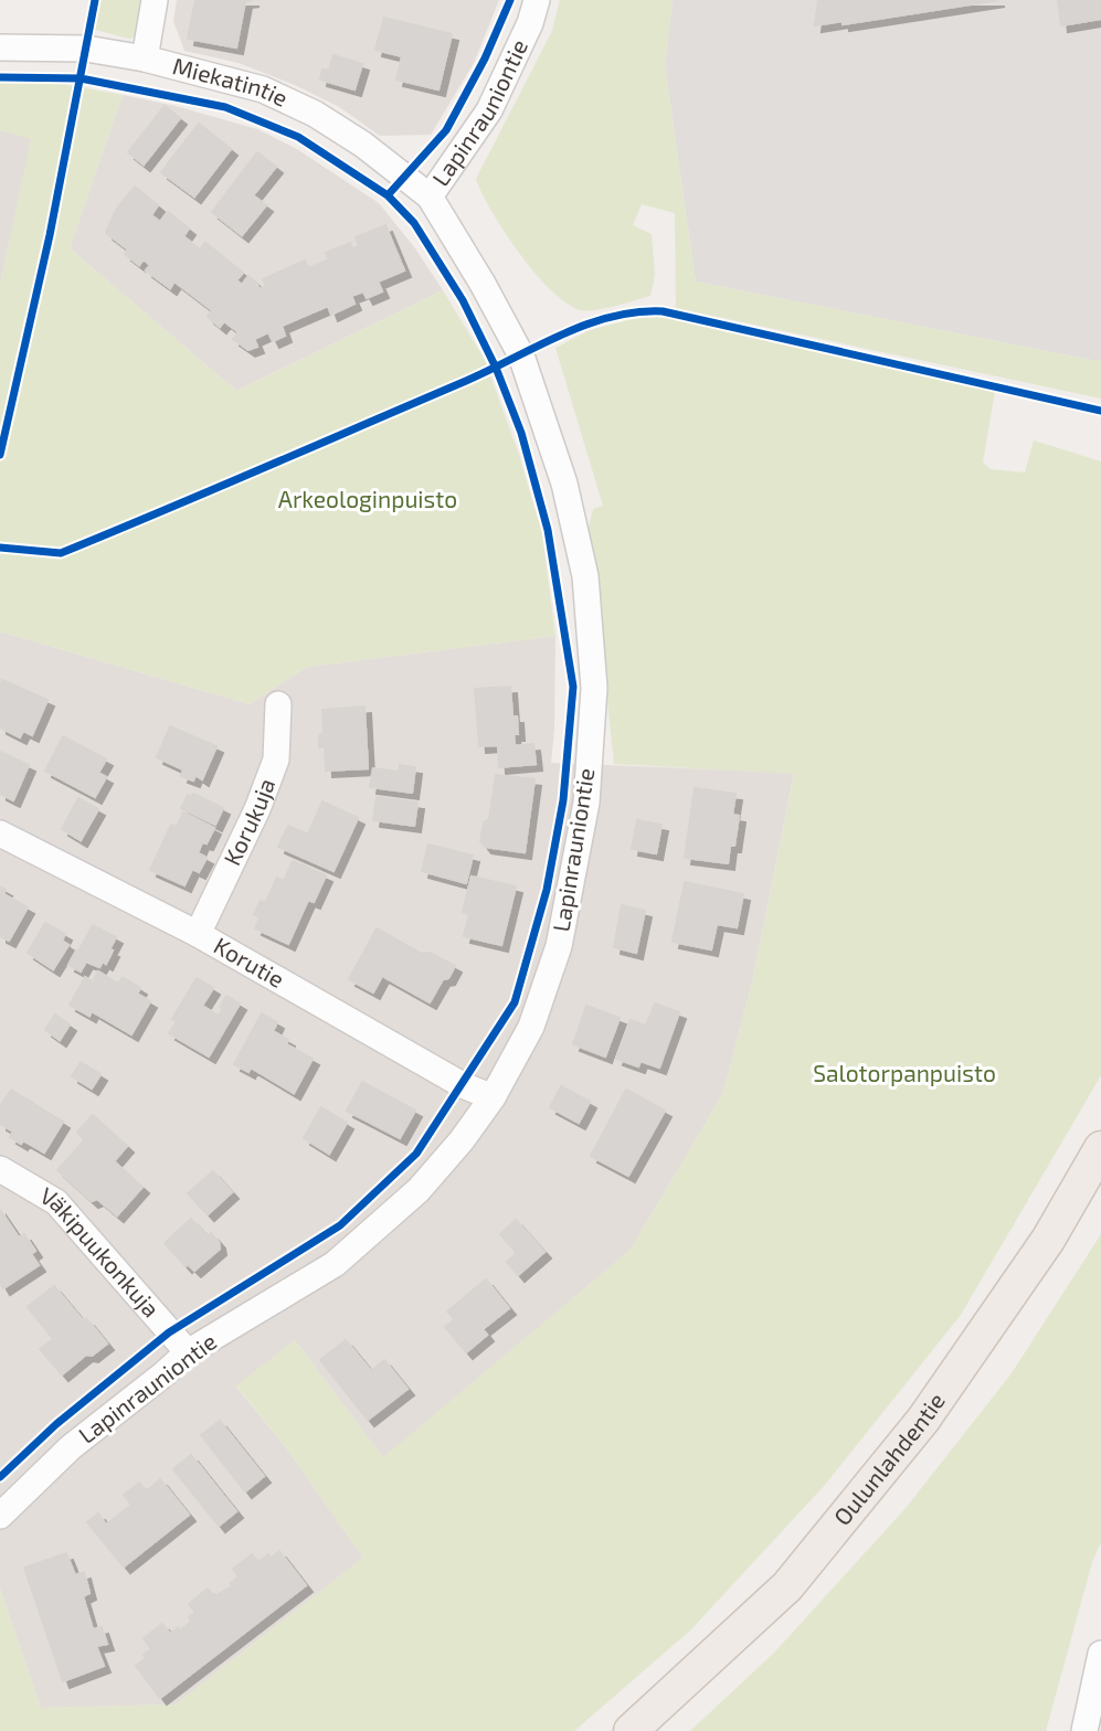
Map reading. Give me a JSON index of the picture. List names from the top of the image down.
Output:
{
  "streets": {
    "main road": ["Oulunlahdentie"],
    "street": [
      "Miekatintie",
      "Lapinrauniontie",
      "Korukuja",
      "Korutie",
      "Väkipuukonkuja"
    ]
  },
  "crossings": [
    ["Miekatintie", "Lapinrauniontie"],
    ["Lapinrauniontie", "Korutie"],
    ["Lapinrauniontie", "Väkipuukonkuja"],
    ["Korukuja", "Korutie"]
  ],
  "parks": ["Arkeologinpuisto", "Salotorpanpuisto"]
}
